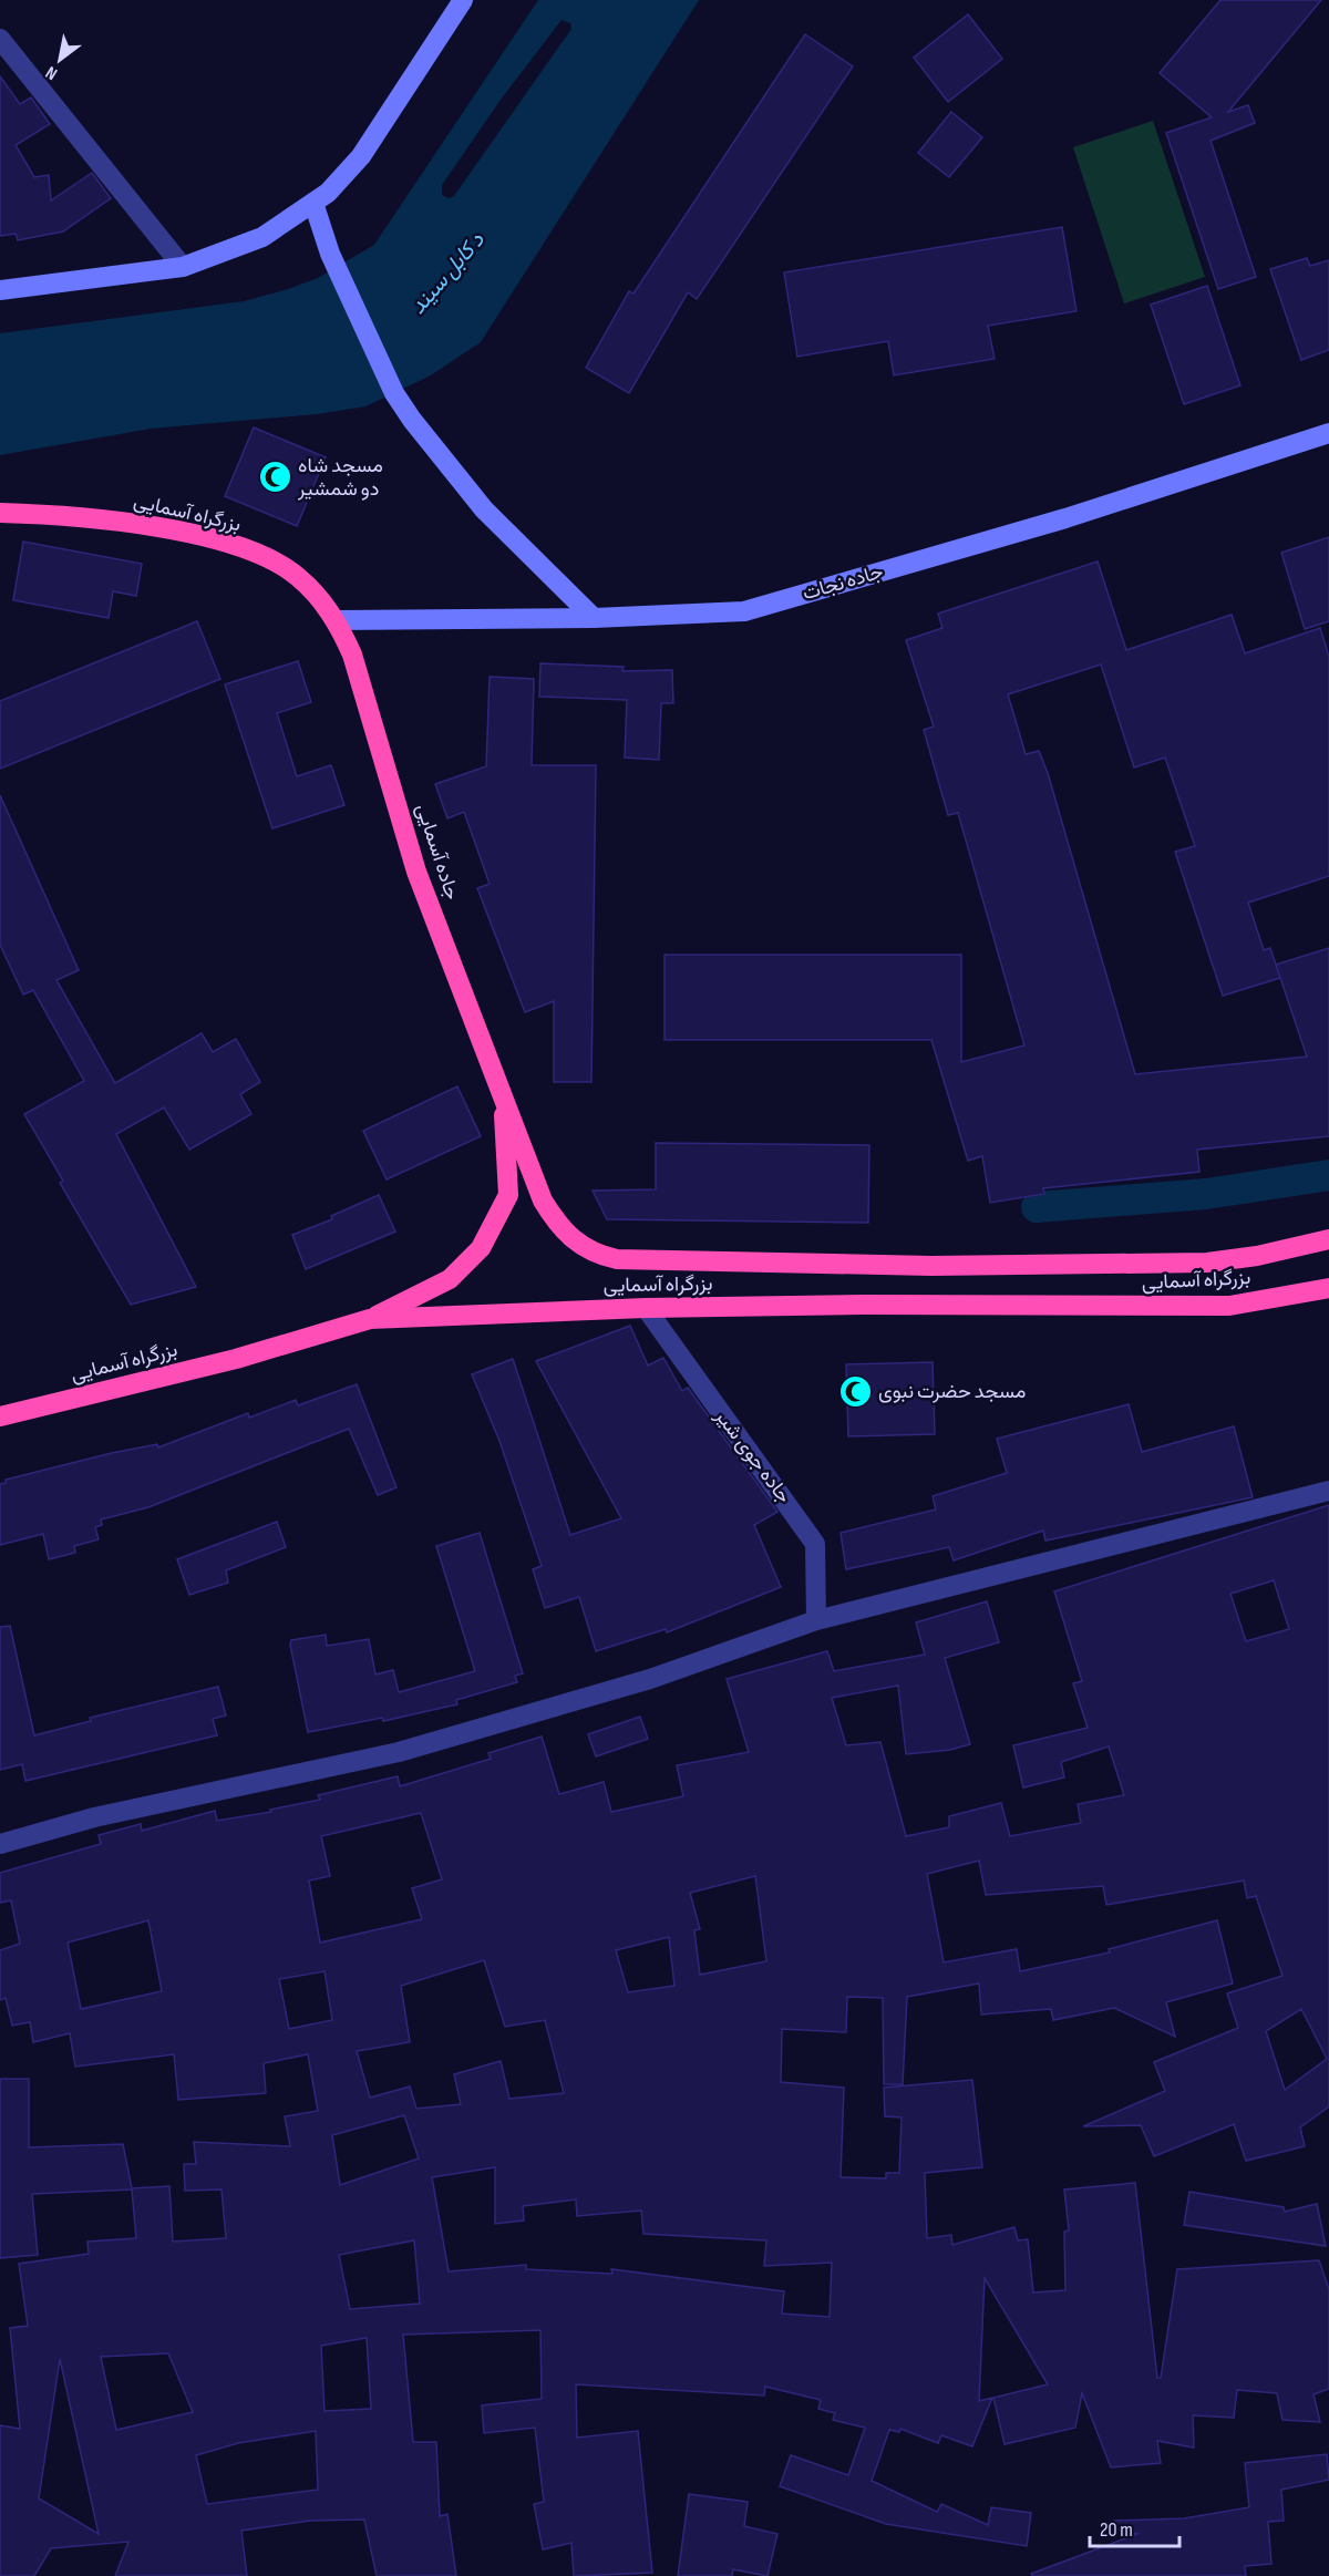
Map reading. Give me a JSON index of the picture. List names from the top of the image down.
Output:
{
  "streets": {
    "highway": ["بزرگراه آسمایی", "جاده آسمایی"],
    "main road": ["جاده نجات"],
    "street": ["جاده جوی شیر"]
  },
  "crossings": [
    ["بزرگراه آسمایی", "جاده نجات"],
    ["بزرگراه آسمایی", "جاده آسمایی"],
    ["بزرگراه آسمایی", "جاده جوی شیر"],
    ["جاده نجات", "جاده آسمایی"]
  ],
  "water": ["د کابل سيند"],
  "places": {
    "mosque": ["مسجد شاه دو شمشیر", "مسجد حضرت نبوی"]
  },
  "scale_bar": "20 m",
  "north": "bottom left"
}
